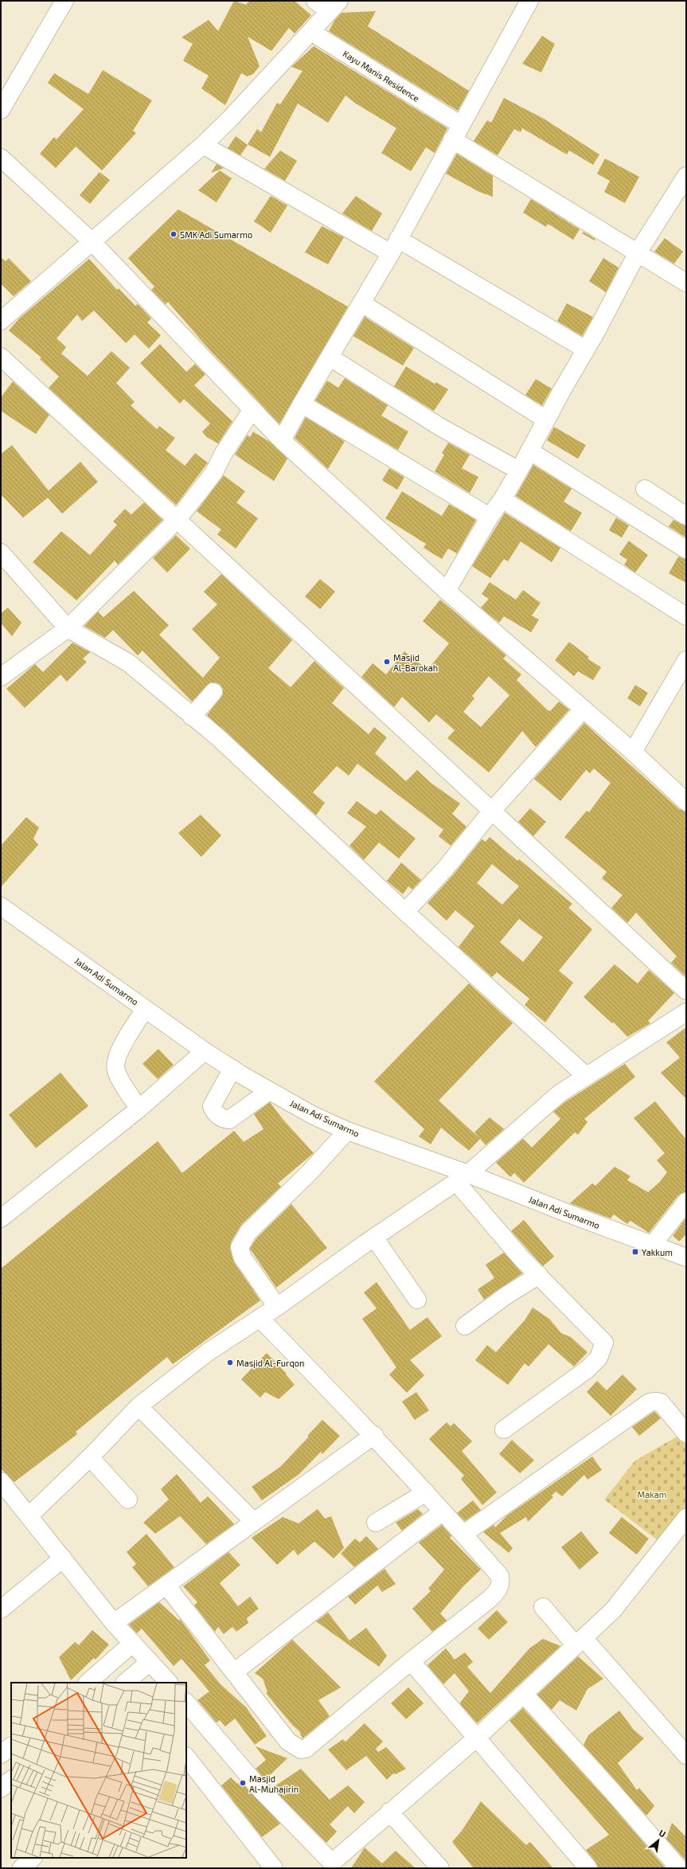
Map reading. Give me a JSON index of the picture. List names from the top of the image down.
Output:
{
  "streets": {
    "street": ["Kayu Manis Residence", "Jalan Adi Sumarmo"]
  },
  "parks": ["Makam"],
  "places": {
    "other": [
      "SMK Adi Sumarmo",
      "Masjid Al-Barokah",
      "Masjid Al-Furqon",
      "Masjid Al-Muhajirin"
    ],
    "transit": ["Yakkum"]
  },
  "north": "top right"
}
